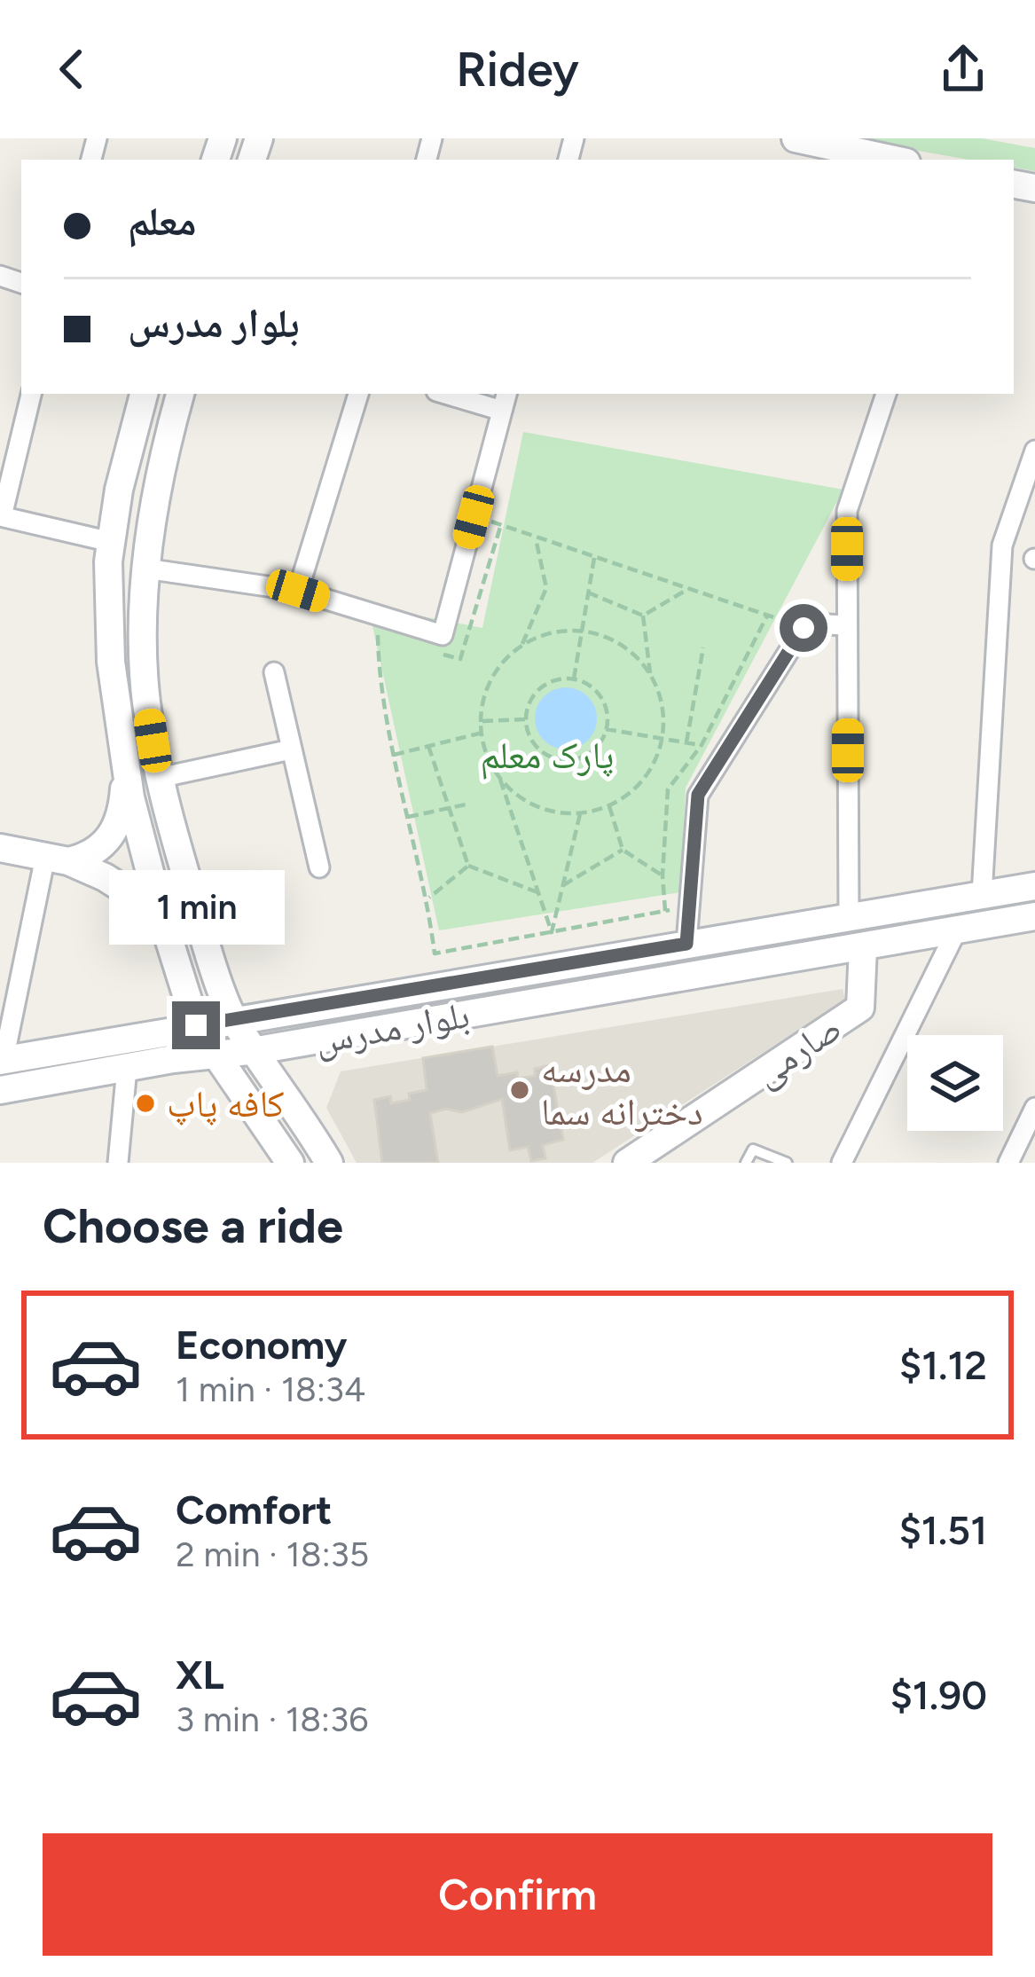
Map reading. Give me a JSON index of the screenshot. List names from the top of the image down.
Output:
{
  "streets": {
    "main road": ["بلوار مدرس", "صارمی"]
  },
  "crossings": [
    ["بلوار مدرس", "صارمی"]
  ],
  "parks": ["پارک معلم"],
  "places": ["مدرسه دخترانه سما", "کافه پاپ"],
  "page": {
    "header": "Ridey",
    "banner": ["معلم", "بلوار مدرس"],
    "bubble": "1 min",
    "heading": "Choose a ride",
    "list": [
      {
        "name": "Economy",
        "note": "1 min · 18:34",
        "value": "$1.12"
      },
      {
        "name": "Comfort",
        "note": "2 min · 18:35",
        "value": "$1.51"
      },
      {
        "name": "XL",
        "note": "3 min · 18:36",
        "value": "$1.90"
      }
    ],
    "buttons": "Confirm"
  }
}
